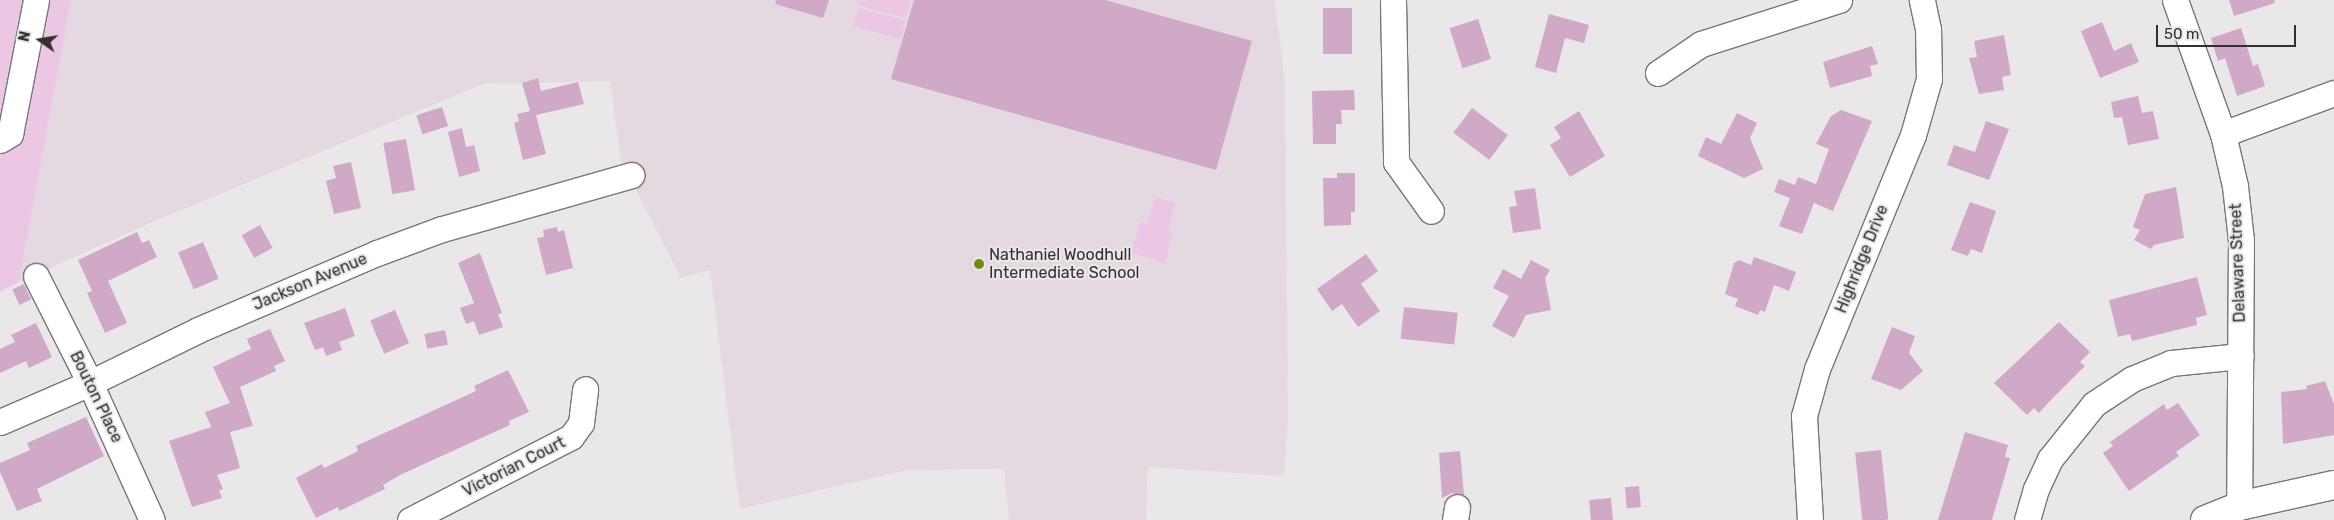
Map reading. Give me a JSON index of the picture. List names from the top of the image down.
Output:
{
  "streets": {
    "street": [
      "Highridge Drive",
      "Delaware Street",
      "Jackson Avenue",
      "Bouton Place",
      "Victorian Court"
    ]
  },
  "crossings": [
    ["Jackson Avenue", "Bouton Place"]
  ],
  "places": ["Nathaniel Woodhull Intermediate School"],
  "scale_bar": "50 m",
  "north": "left"
}
